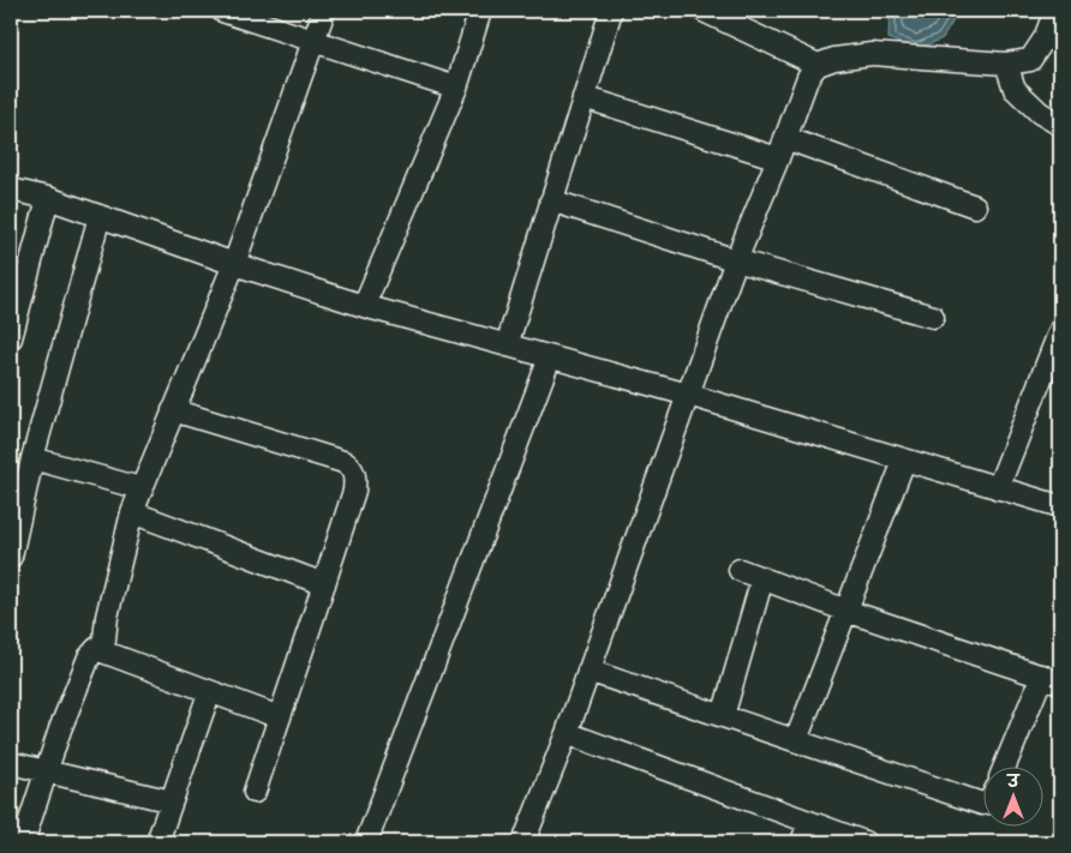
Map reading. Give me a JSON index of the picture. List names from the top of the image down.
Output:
{
  "north": "top"
}
